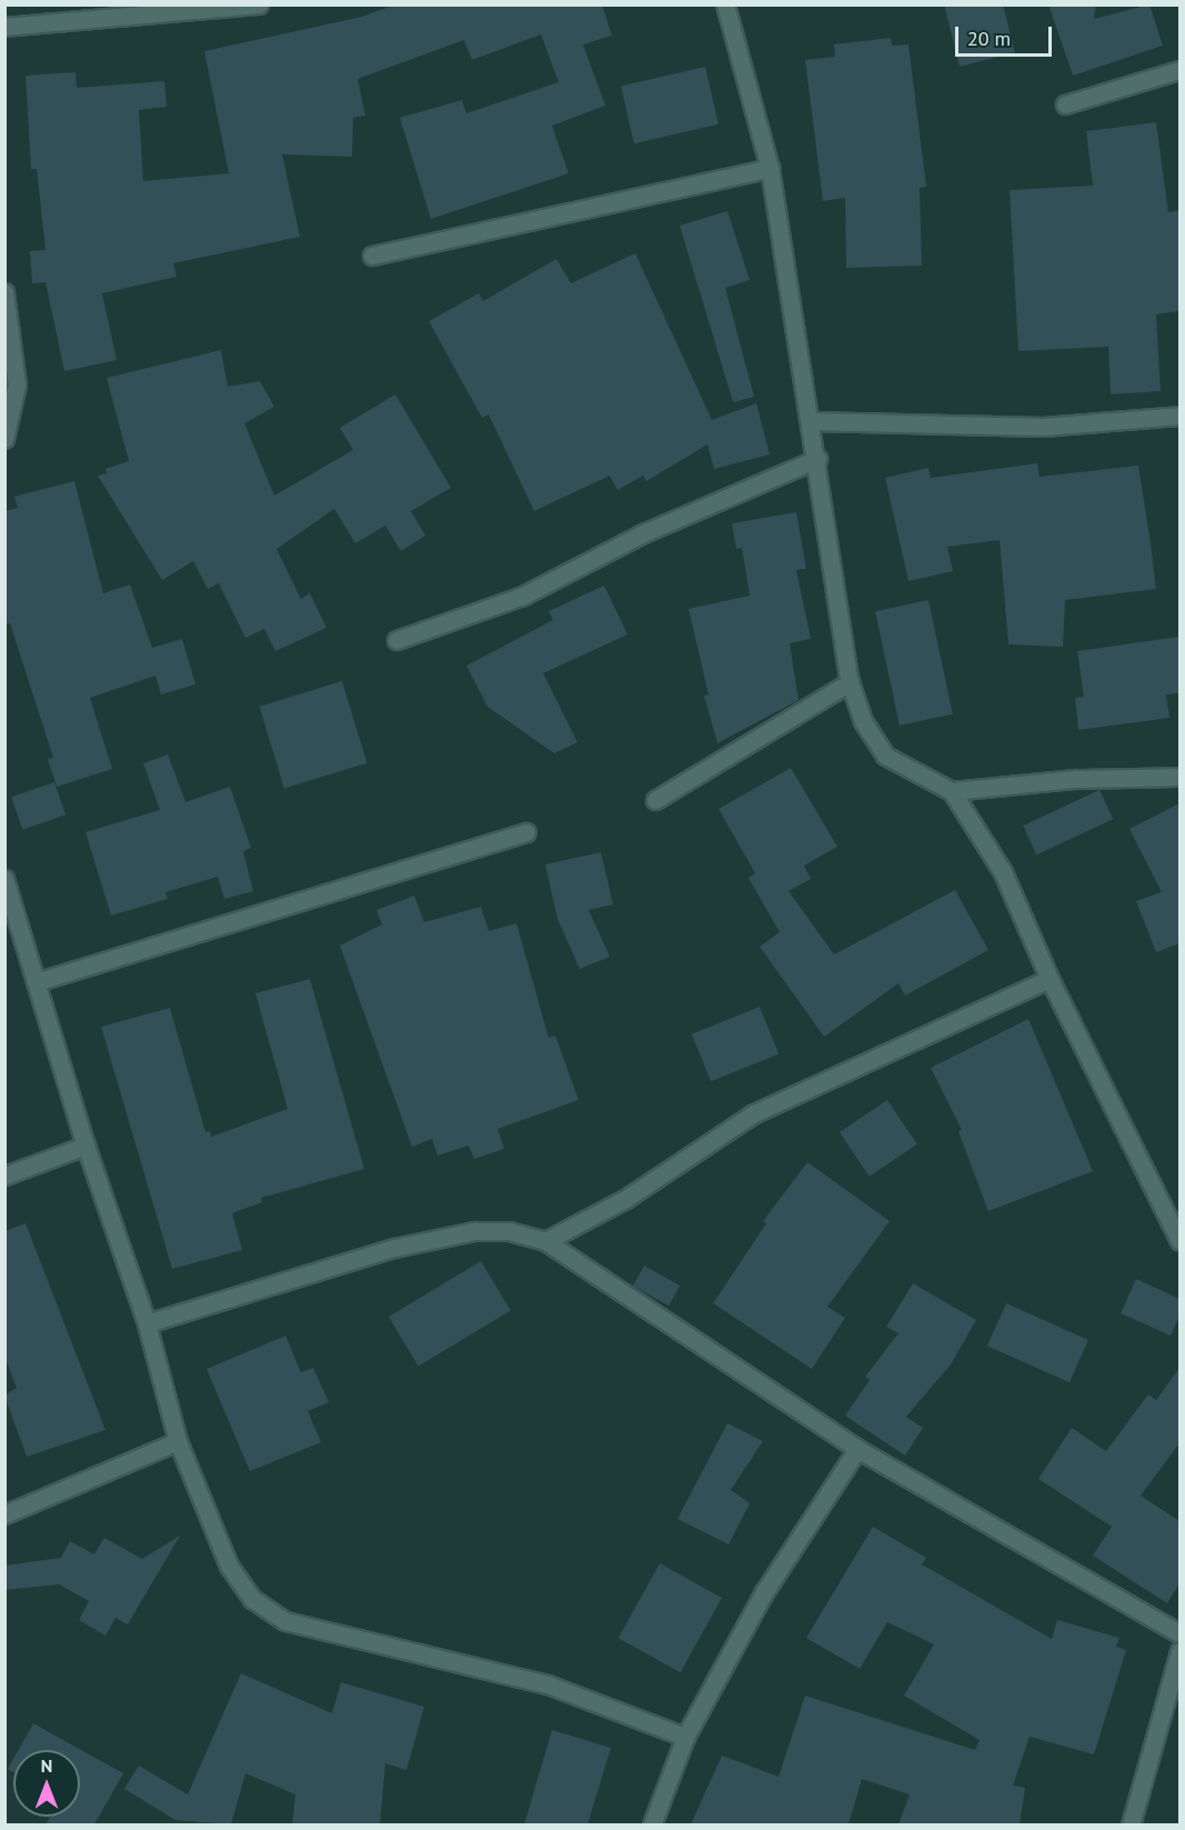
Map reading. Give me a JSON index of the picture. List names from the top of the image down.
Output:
{
  "scale_bar": "20 m",
  "north": "top"
}
